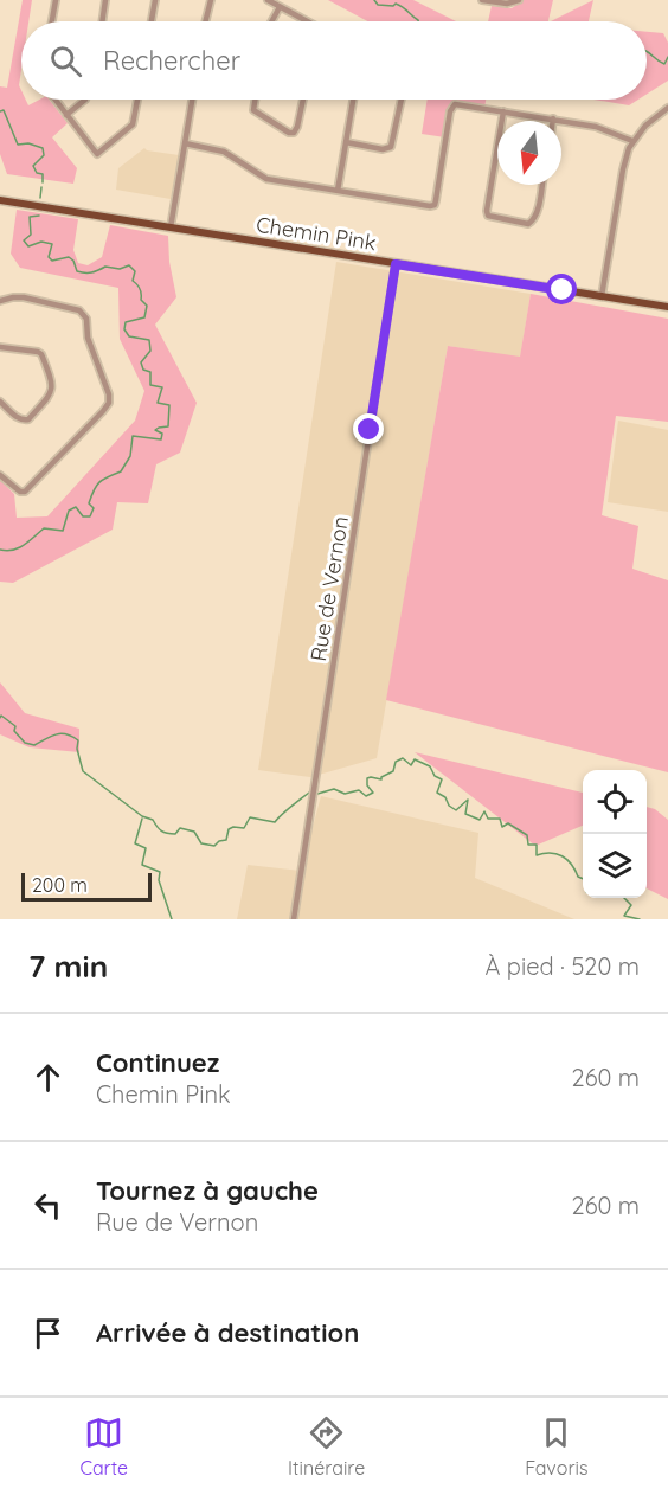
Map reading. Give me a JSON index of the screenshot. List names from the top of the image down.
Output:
{
  "streets": {
    "main road": ["Chemin Pink"],
    "street": ["Rue de Vernon"]
  },
  "crossings": [
    ["Chemin Pink", "Rue de Vernon"]
  ],
  "scale_bar": "200 m",
  "north": "bottom",
  "page": {
    "search": "Rechercher",
    "scale": "200 m",
    "heading": ["7 min", "À pied · 520 m"],
    "list": [
      ["Continuez", "Chemin Pink", "260 m"],
      ["Tournez à gauche", "Rue de Vernon", "260 m"],
      "Arrivée à destination"
    ],
    "nav": ["Carte", "Itinéraire", "Favoris"]
  }
}
